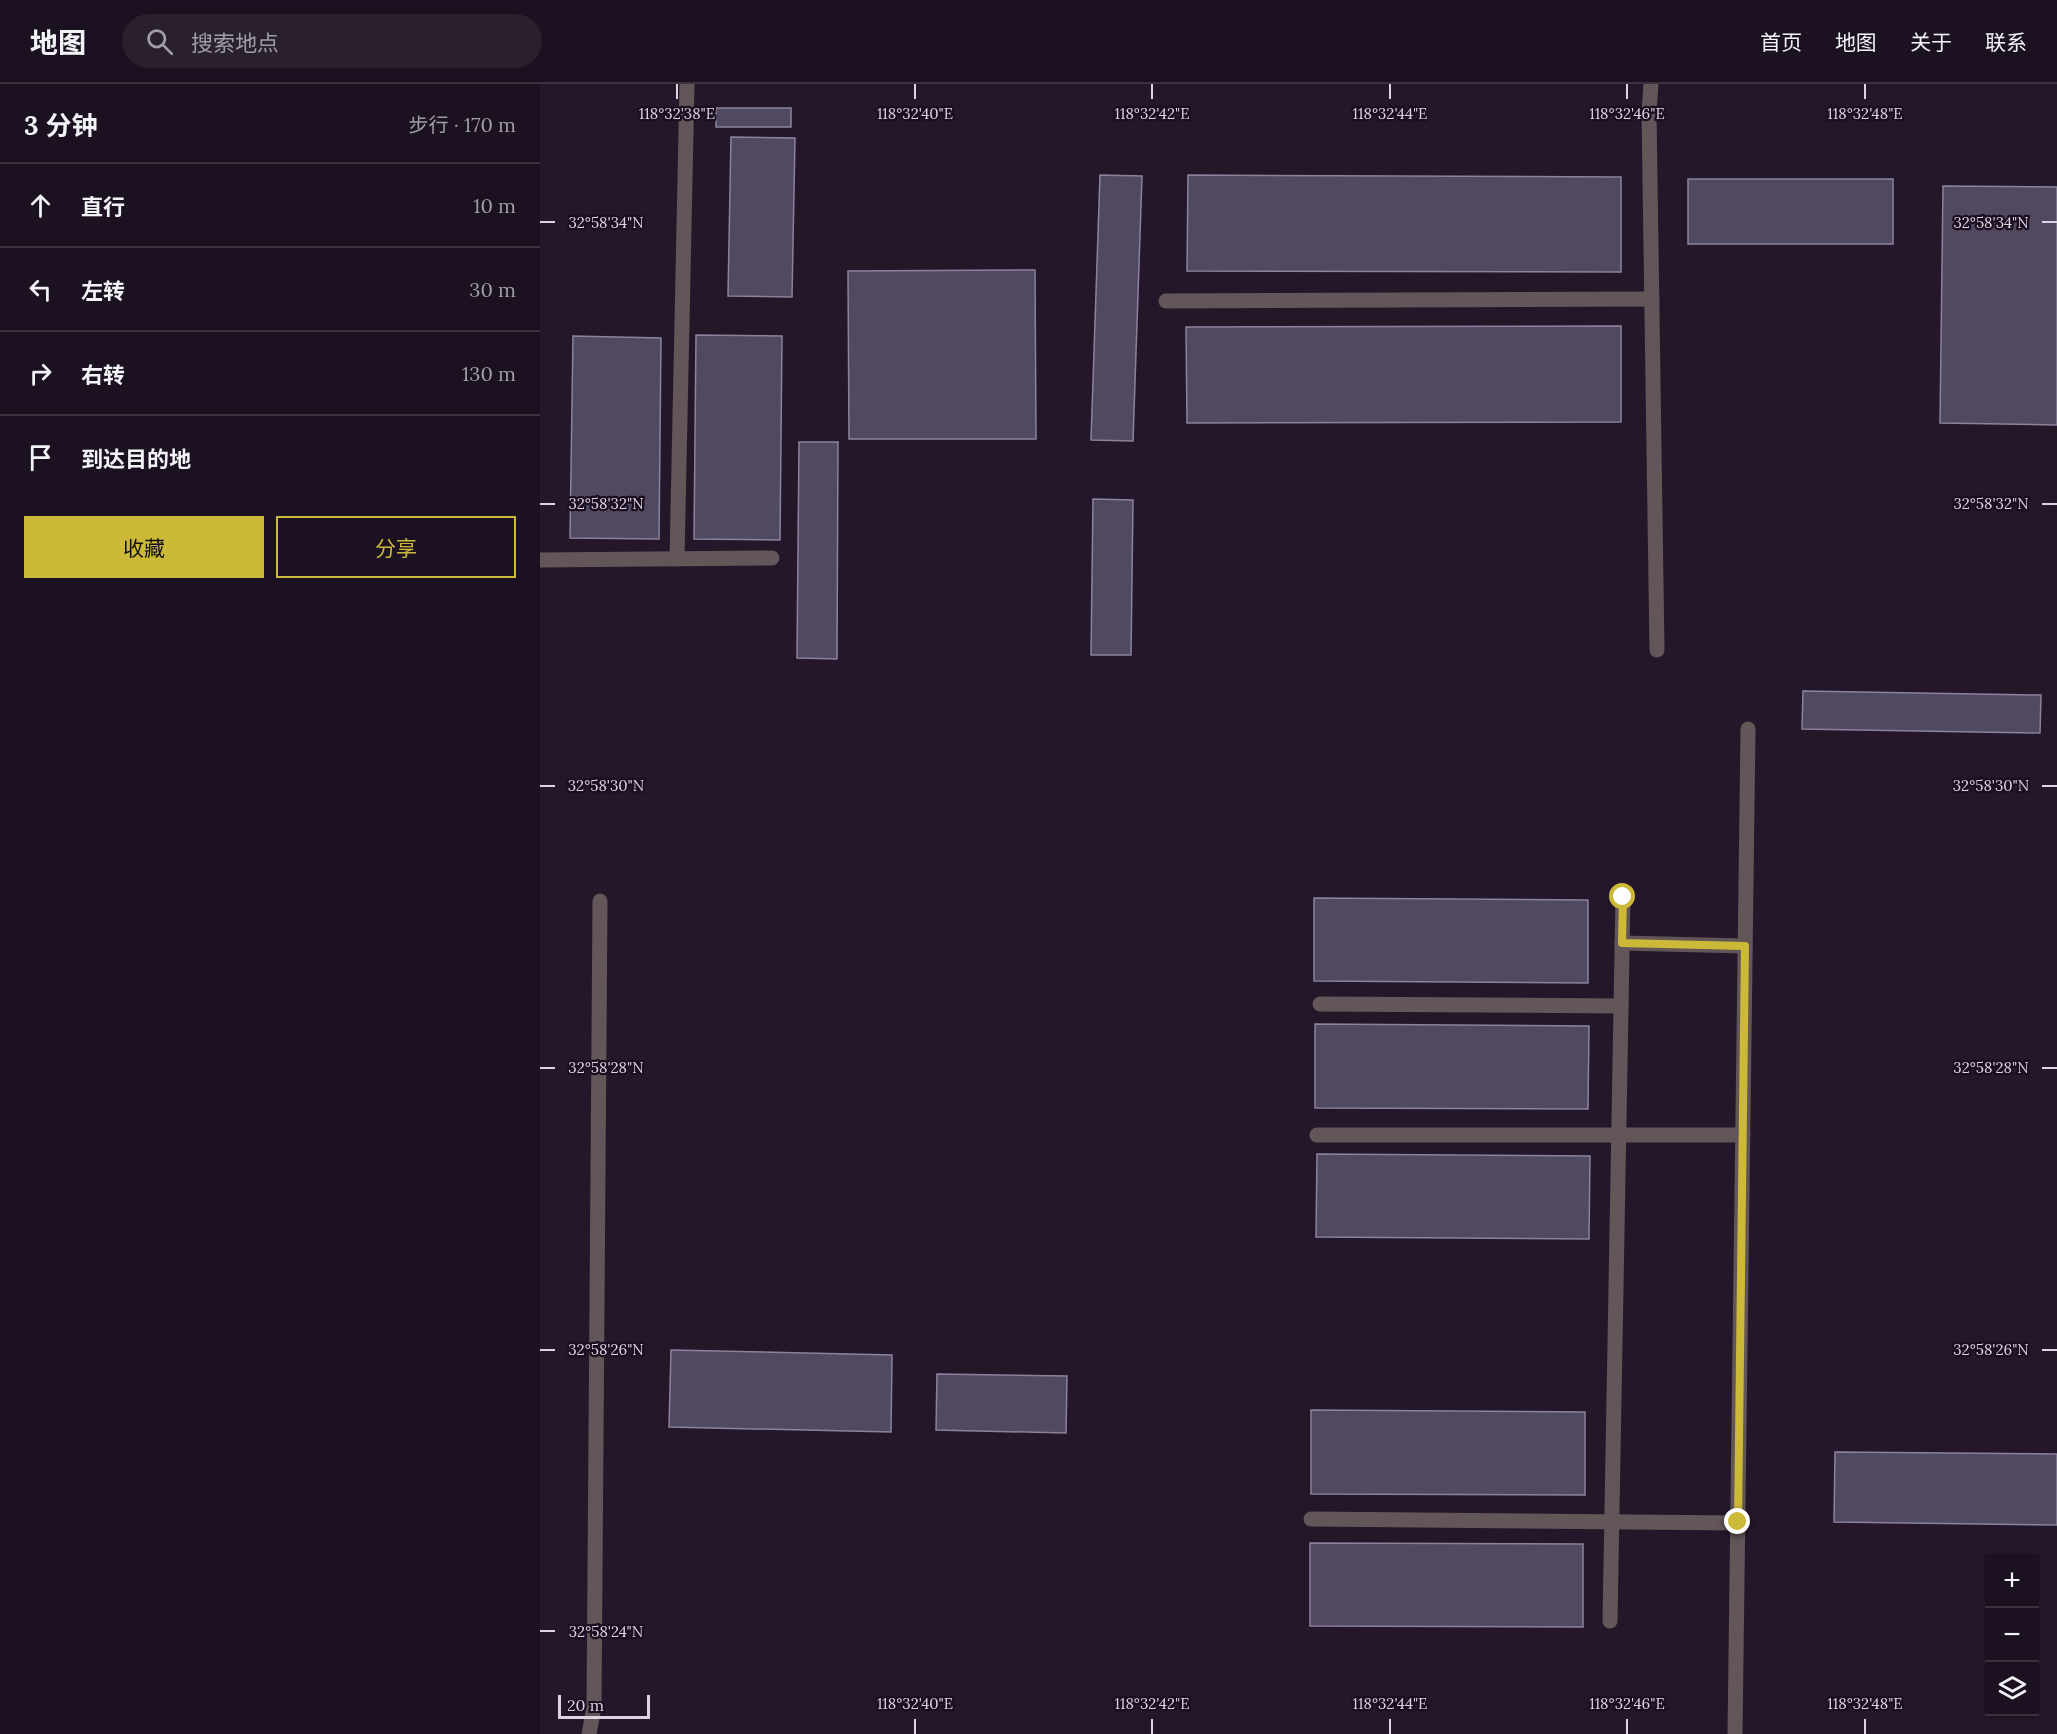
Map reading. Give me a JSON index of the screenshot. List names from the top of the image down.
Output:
{
  "scale_bar": "20 m",
  "page": {
    "header": "地图",
    "search": "搜索地点",
    "nav": [
      "首页",
      "地图",
      "关于",
      "联系"
    ],
    "heading": ["3 分钟", "步行 · 170 m"],
    "list": [
      ["直行", "10 m"],
      ["左转", "30 m"],
      ["右转", "130 m"],
      "到达目的地"
    ],
    "buttons": ["收藏", "分享"],
    "map_buttons": ["+", "−"],
    "scale": "20 m"
  },
  "coordinates": [
    "118°32'38\"E",
    "118°32'40\"E",
    "118°32'42\"E",
    "118°32'44\"E",
    "118°32'46\"E",
    "118°32'48\"E",
    "32°58'34\"N",
    "32°58'32\"N",
    "32°58'30\"N",
    "32°58'28\"N",
    "32°58'26\"N",
    "32°58'24\"N"
  ]
}
